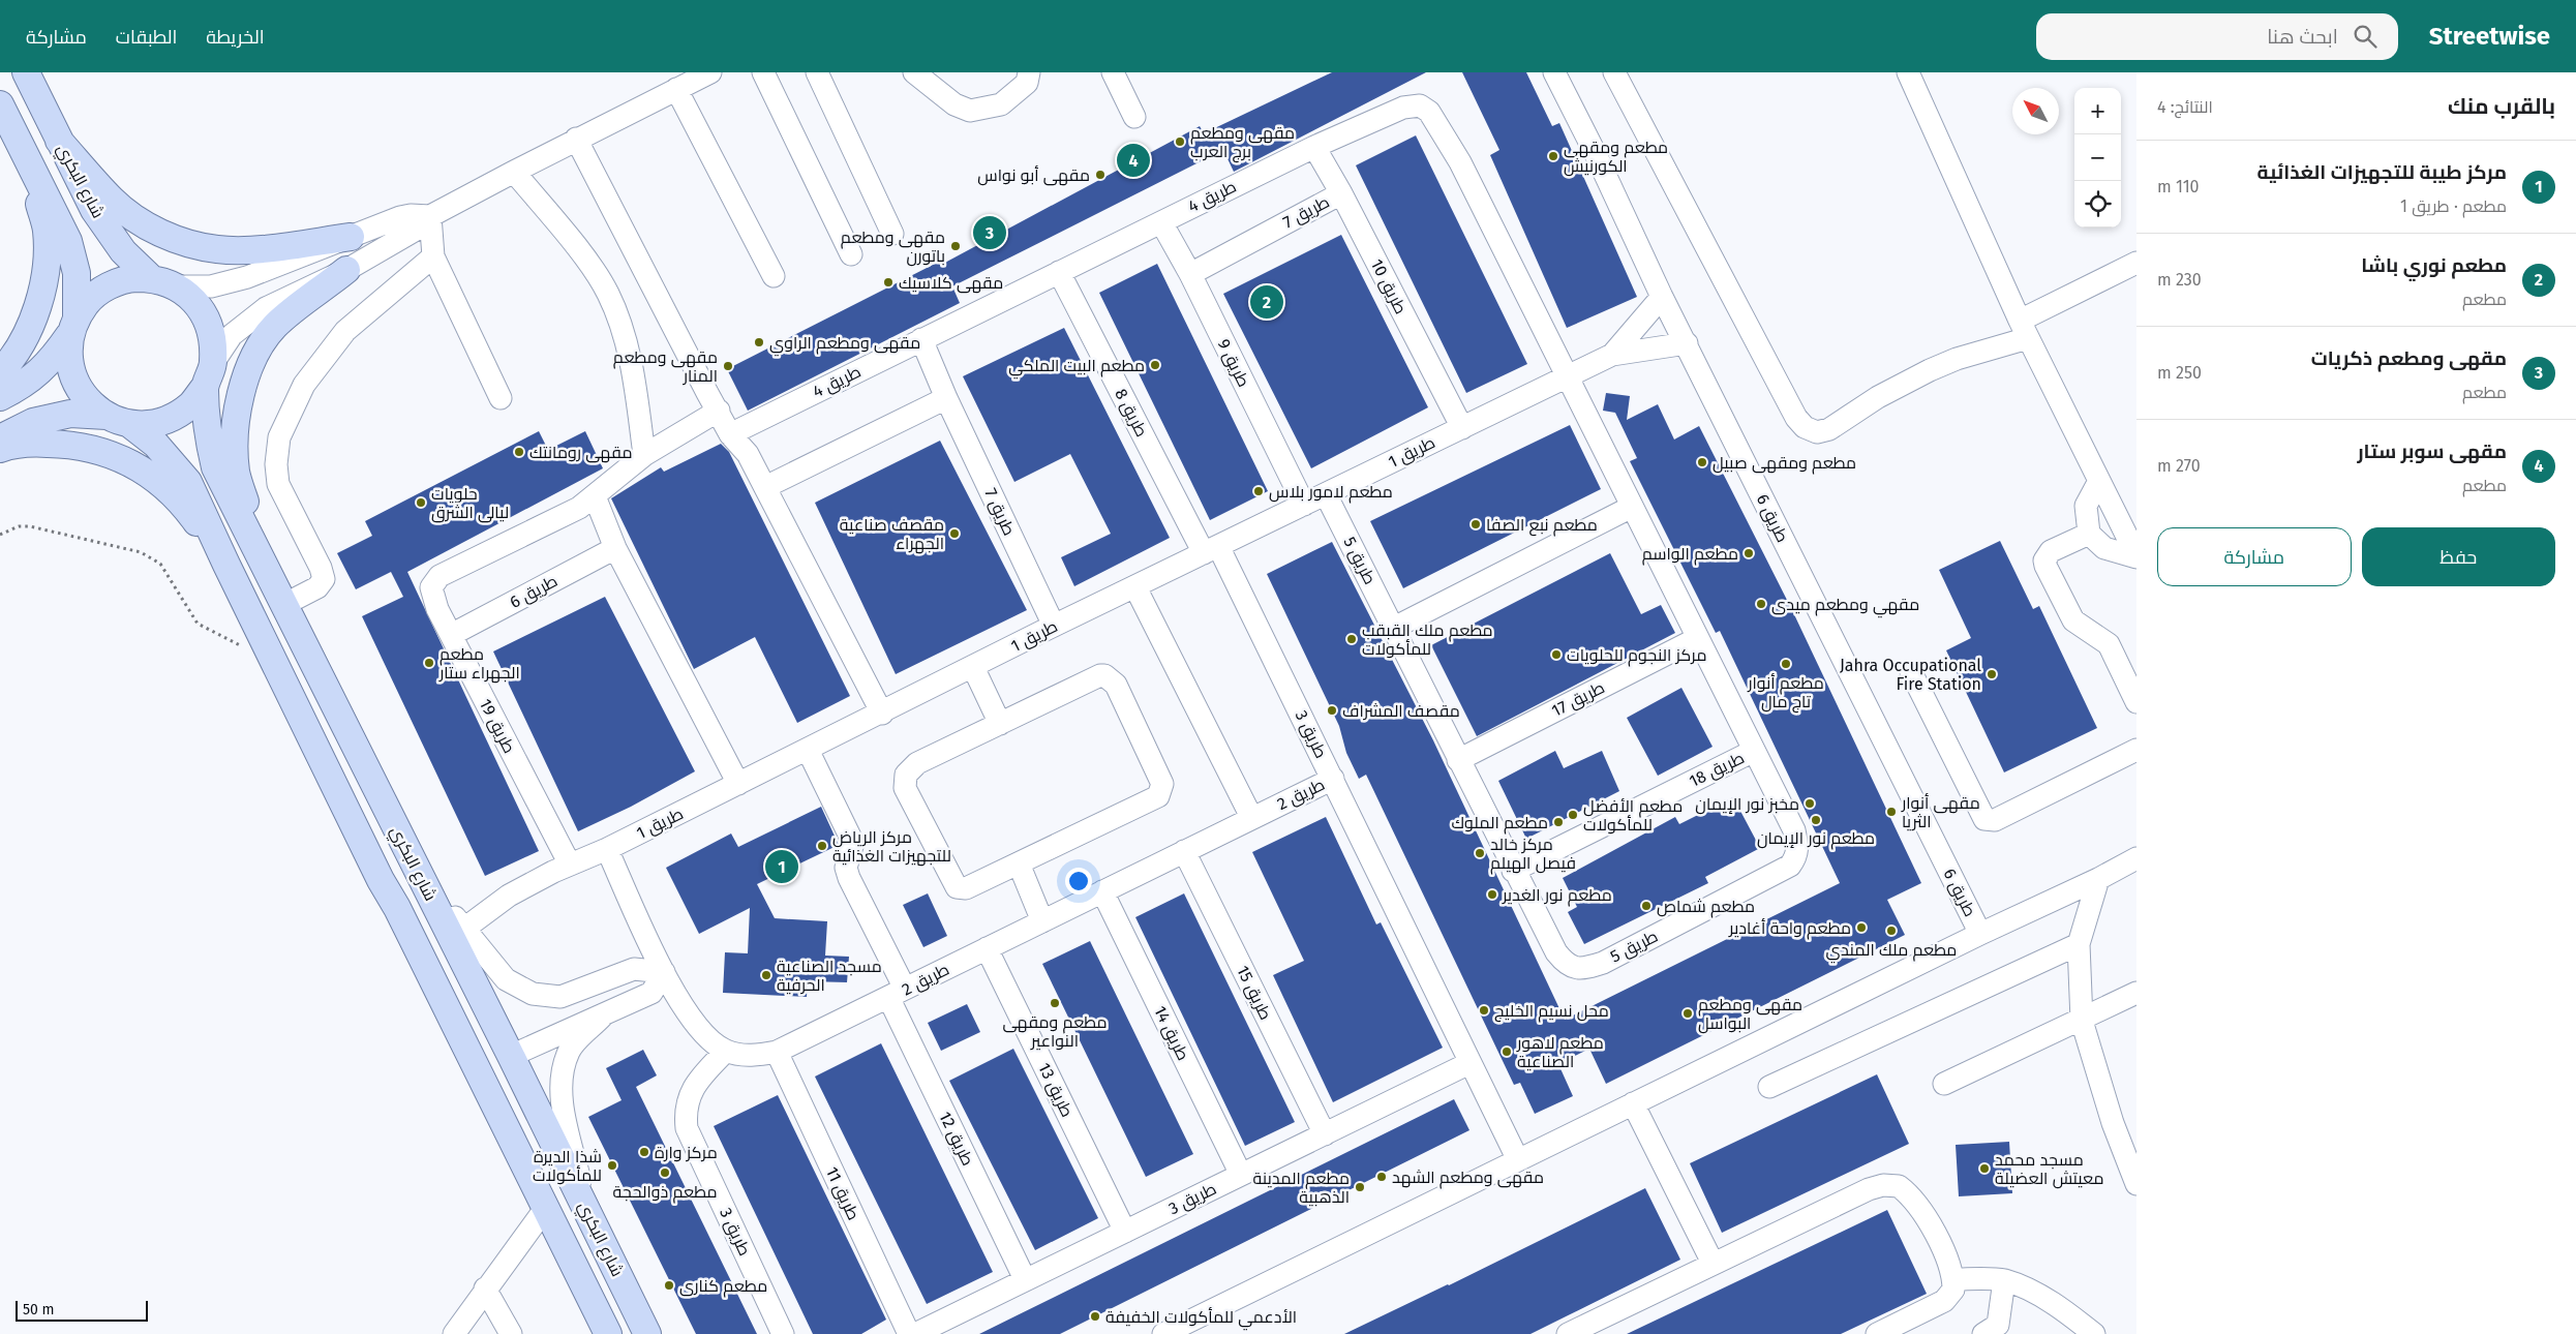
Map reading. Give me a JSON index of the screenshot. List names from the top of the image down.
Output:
{
  "streets": {
    "main road": ["شارع البكري"],
    "street": [
      "طريق 4",
      "طريق 7",
      "طريق 10",
      "طريق 9",
      "طريق 8",
      "طريق 1",
      "طريق 6",
      "طريق 5",
      "طريق 17",
      "طريق 19",
      "طريق 3",
      "طريق 18",
      "طريق 2",
      "طريق 15",
      "طريق 14",
      "طريق 13",
      "طريق 12",
      "طريق 11"
    ]
  },
  "crossings": [
    ["طريق 4", "طريق 7"],
    ["طريق 4", "طريق 10"],
    ["طريق 4", "طريق 9"],
    ["طريق 4", "طريق 8"],
    ["طريق 4", "طريق 1"],
    ["طريق 4", "طريق 5"],
    ["طريق 7", "طريق 10"],
    ["طريق 7", "طريق 9"],
    ["طريق 7", "طريق 1"],
    ["طريق 10", "طريق 1"],
    ["طريق 9", "طريق 1"],
    ["طريق 8", "طريق 1"],
    ["طريق 8", "طريق 3"],
    ["طريق 1", "طريق 6"],
    ["طريق 1", "طريق 5"],
    ["طريق 1", "طريق 19"],
    ["طريق 1", "طريق 3"],
    ["طريق 1", "طريق 12"],
    ["طريق 6", "طريق 19"],
    ["طريق 5", "طريق 17"],
    ["طريق 5", "طريق 18"],
    ["طريق 3", "طريق 2"],
    ["طريق 3", "طريق 15"],
    ["طريق 3", "طريق 14"],
    ["طريق 3", "طريق 13"],
    ["طريق 3", "طريق 12"],
    ["طريق 2", "طريق 15"],
    ["طريق 2", "طريق 14"],
    ["طريق 2", "طريق 13"],
    ["طريق 2", "طريق 12"],
    ["طريق 2", "طريق 11"]
  ],
  "places": [
    "مقهى ومطعم برج العرب",
    "مطعم ومقهى الكورنيش",
    "مقهى أبو نواس",
    "مقهى ومطعم باتورن",
    "مقهى كلاسيك",
    "مقهى ومطعم الراوي",
    "مطعم البيت الملكي",
    "مقهى ومطعم المنار",
    "مقهى رومانتك",
    "مطعم ومقهى صبيل",
    "مطعم لامور بلاس",
    "حلويات ليالى الشرق",
    "مطعم نبع الصفا",
    "مقصف صناعية الجهراء",
    "مطعم الواسم",
    "مقهي ومطعم ميدى",
    "مطعم ملك القبقب للمأكولات",
    "مركز النجوم للحلويات",
    "مطعم الجهراء ستار",
    "مطعم أنوار تاج مال",
    "Jahra Occupational Fire Station",
    "مقصف المشراف",
    "مخبز نور الإيمان",
    "مقهى أنوار الثريا",
    "مطعم الأفضل للمأكولات",
    "مطعم نور الإيمان",
    "مطعم الملوك",
    "مركز الرياض للتجهيزات الغذائية",
    "مركز خالد فيصل الهيلم",
    "مطعم نور الغدير",
    "مطعم شماص",
    "مطعم واحة أغادير",
    "مطعم ملك المندي",
    "مسجد الصناعية الحرفية",
    "مطعم ومقهى النواعير",
    "محل نسيم الخليج",
    "مقهى ومطعم البواسل",
    "مطعم لاهور الصناعية",
    "مركز وارة",
    "شذا الديرة للمأكولات",
    "مسجد محمد معيتش العضيلة",
    "مطعم ذوالحجة",
    "مقهى ومطعم الشهد",
    "مطعم المدينة الذهبية",
    "مطعم كنارى",
    "الأدعمي للمأكولات الخفيفة"
  ],
  "scale_bar": "50 m",
  "north": "top left",
  "page": {
    "header": "Streetwise",
    "search": "ابحث هنا",
    "nav": ["الخريطة", "الطبقات", "مشاركة"],
    "heading": ["بالقرب منك", "النتائج: 4"],
    "map_buttons": ["+", "−"],
    "list": [
      {
        "mark": "1",
        "name": "مركز طيبة للتجهيزات الغذائية",
        "note": "مطعم · طريق 1",
        "value": "110 m"
      },
      {
        "mark": "2",
        "name": "مطعم نوري باشا",
        "note": "مطعم",
        "value": "230 m"
      },
      {
        "mark": "3",
        "name": "مقهى ومطعم ذكريات",
        "note": "مطعم",
        "value": "250 m"
      },
      {
        "mark": "4",
        "name": "مقهى سوبر ستار",
        "note": "مطعم",
        "value": "270 m"
      }
    ],
    "pins": [
      "4",
      "3",
      "2",
      "1"
    ],
    "buttons": ["حفظ", "مشاركة"],
    "scale": "50 m"
  }
}
